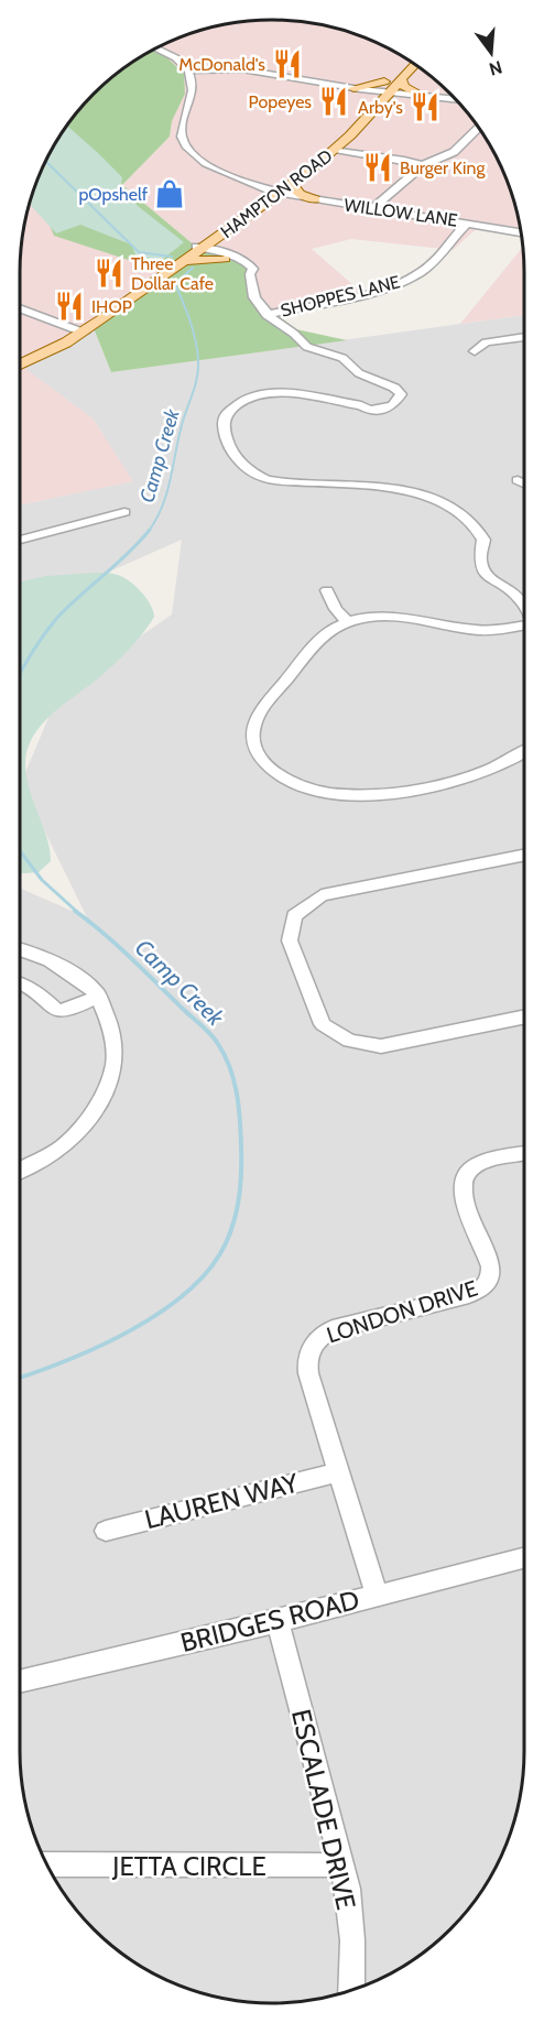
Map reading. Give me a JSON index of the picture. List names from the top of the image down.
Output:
{
  "streets": {
    "main road": ["HAMPTON ROAD"],
    "street": [
      "WILLOW LANE",
      "SHOPPES LANE",
      "LONDON DRIVE",
      "LAUREN WAY",
      "BRIDGES ROAD",
      "ESCALADE DRIVE",
      "JETTA CIRCLE"
    ]
  },
  "crossings": [
    ["HAMPTON ROAD", "WILLOW LANE"],
    ["WILLOW LANE", "SHOPPES LANE"],
    ["LONDON DRIVE", "LAUREN WAY"],
    ["LONDON DRIVE", "BRIDGES ROAD"],
    ["BRIDGES ROAD", "ESCALADE DRIVE"],
    ["ESCALADE DRIVE", "JETTA CIRCLE"]
  ],
  "water": ["Camp Creek"],
  "places": {
    "restaurant": [
      "McDonald's",
      "Popeyes",
      "Arby's",
      "Burger King",
      "Three Dollar Cafe",
      "IHOP"
    ],
    "shop": ["pOpshelf"]
  },
  "north": "bottom"
}
